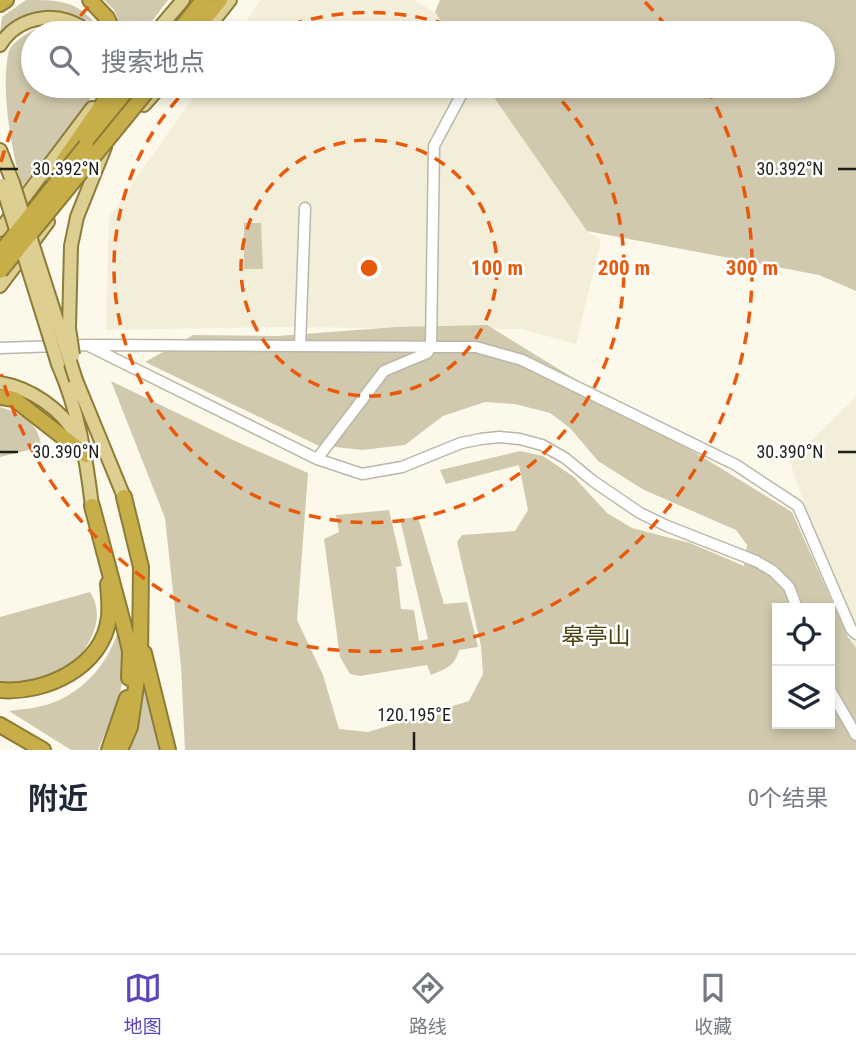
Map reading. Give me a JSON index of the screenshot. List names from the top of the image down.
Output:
{
  "parks": ["皋亭山"],
  "page": {
    "search": "搜索地点",
    "heading": ["附近", "0个结果"],
    "nav": ["地图", "路线", "收藏"]
  },
  "coordinates": ["30.392°N", "30.390°N", "120.195°E"],
  "rings": ["100 m", "200 m", "300 m"]
}
